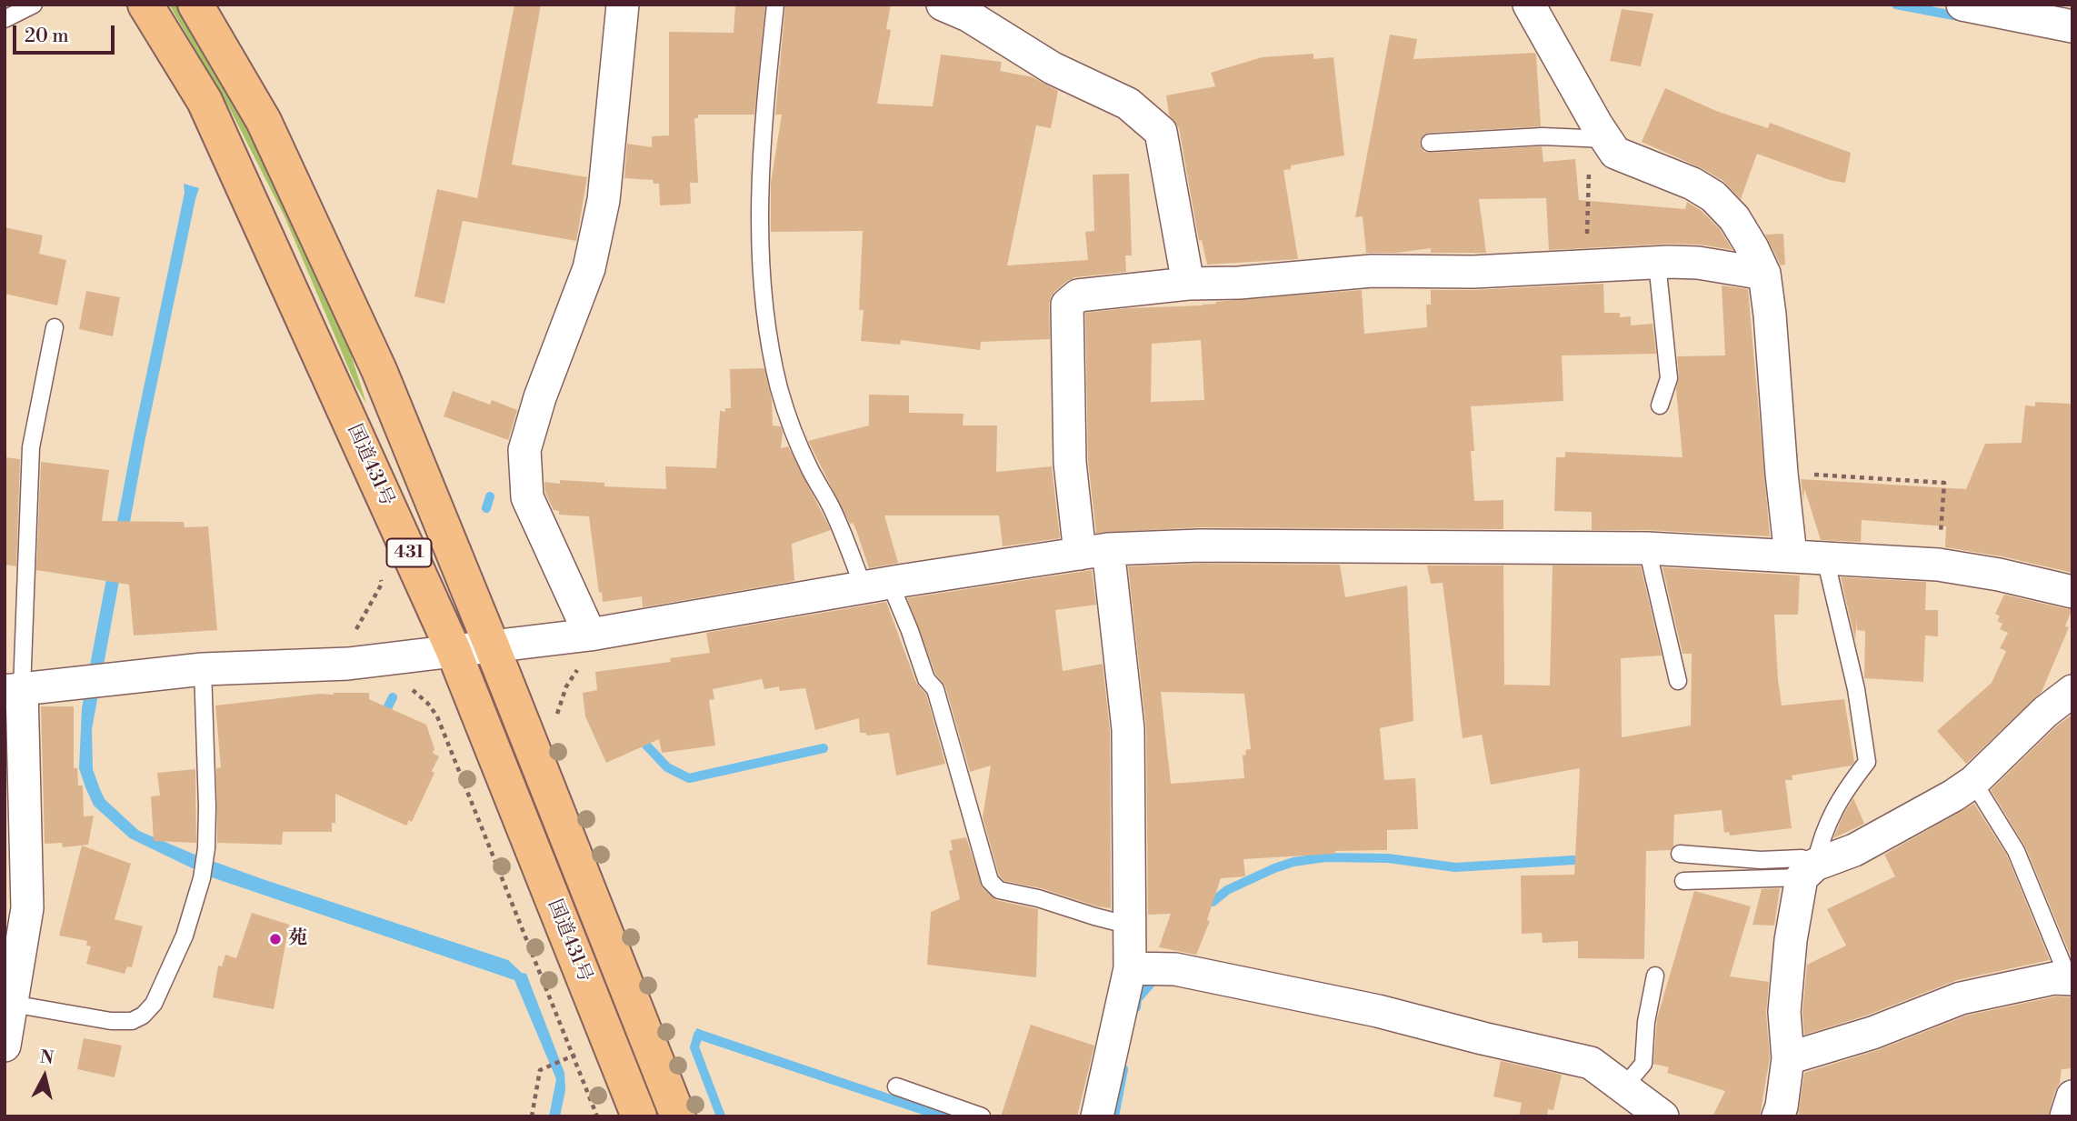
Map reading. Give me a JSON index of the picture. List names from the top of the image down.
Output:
{
  "streets": {
    "highway": ["国道431号", "431"]
  },
  "places": ["苑"],
  "scale_bar": "20 m",
  "north": "top"
}
